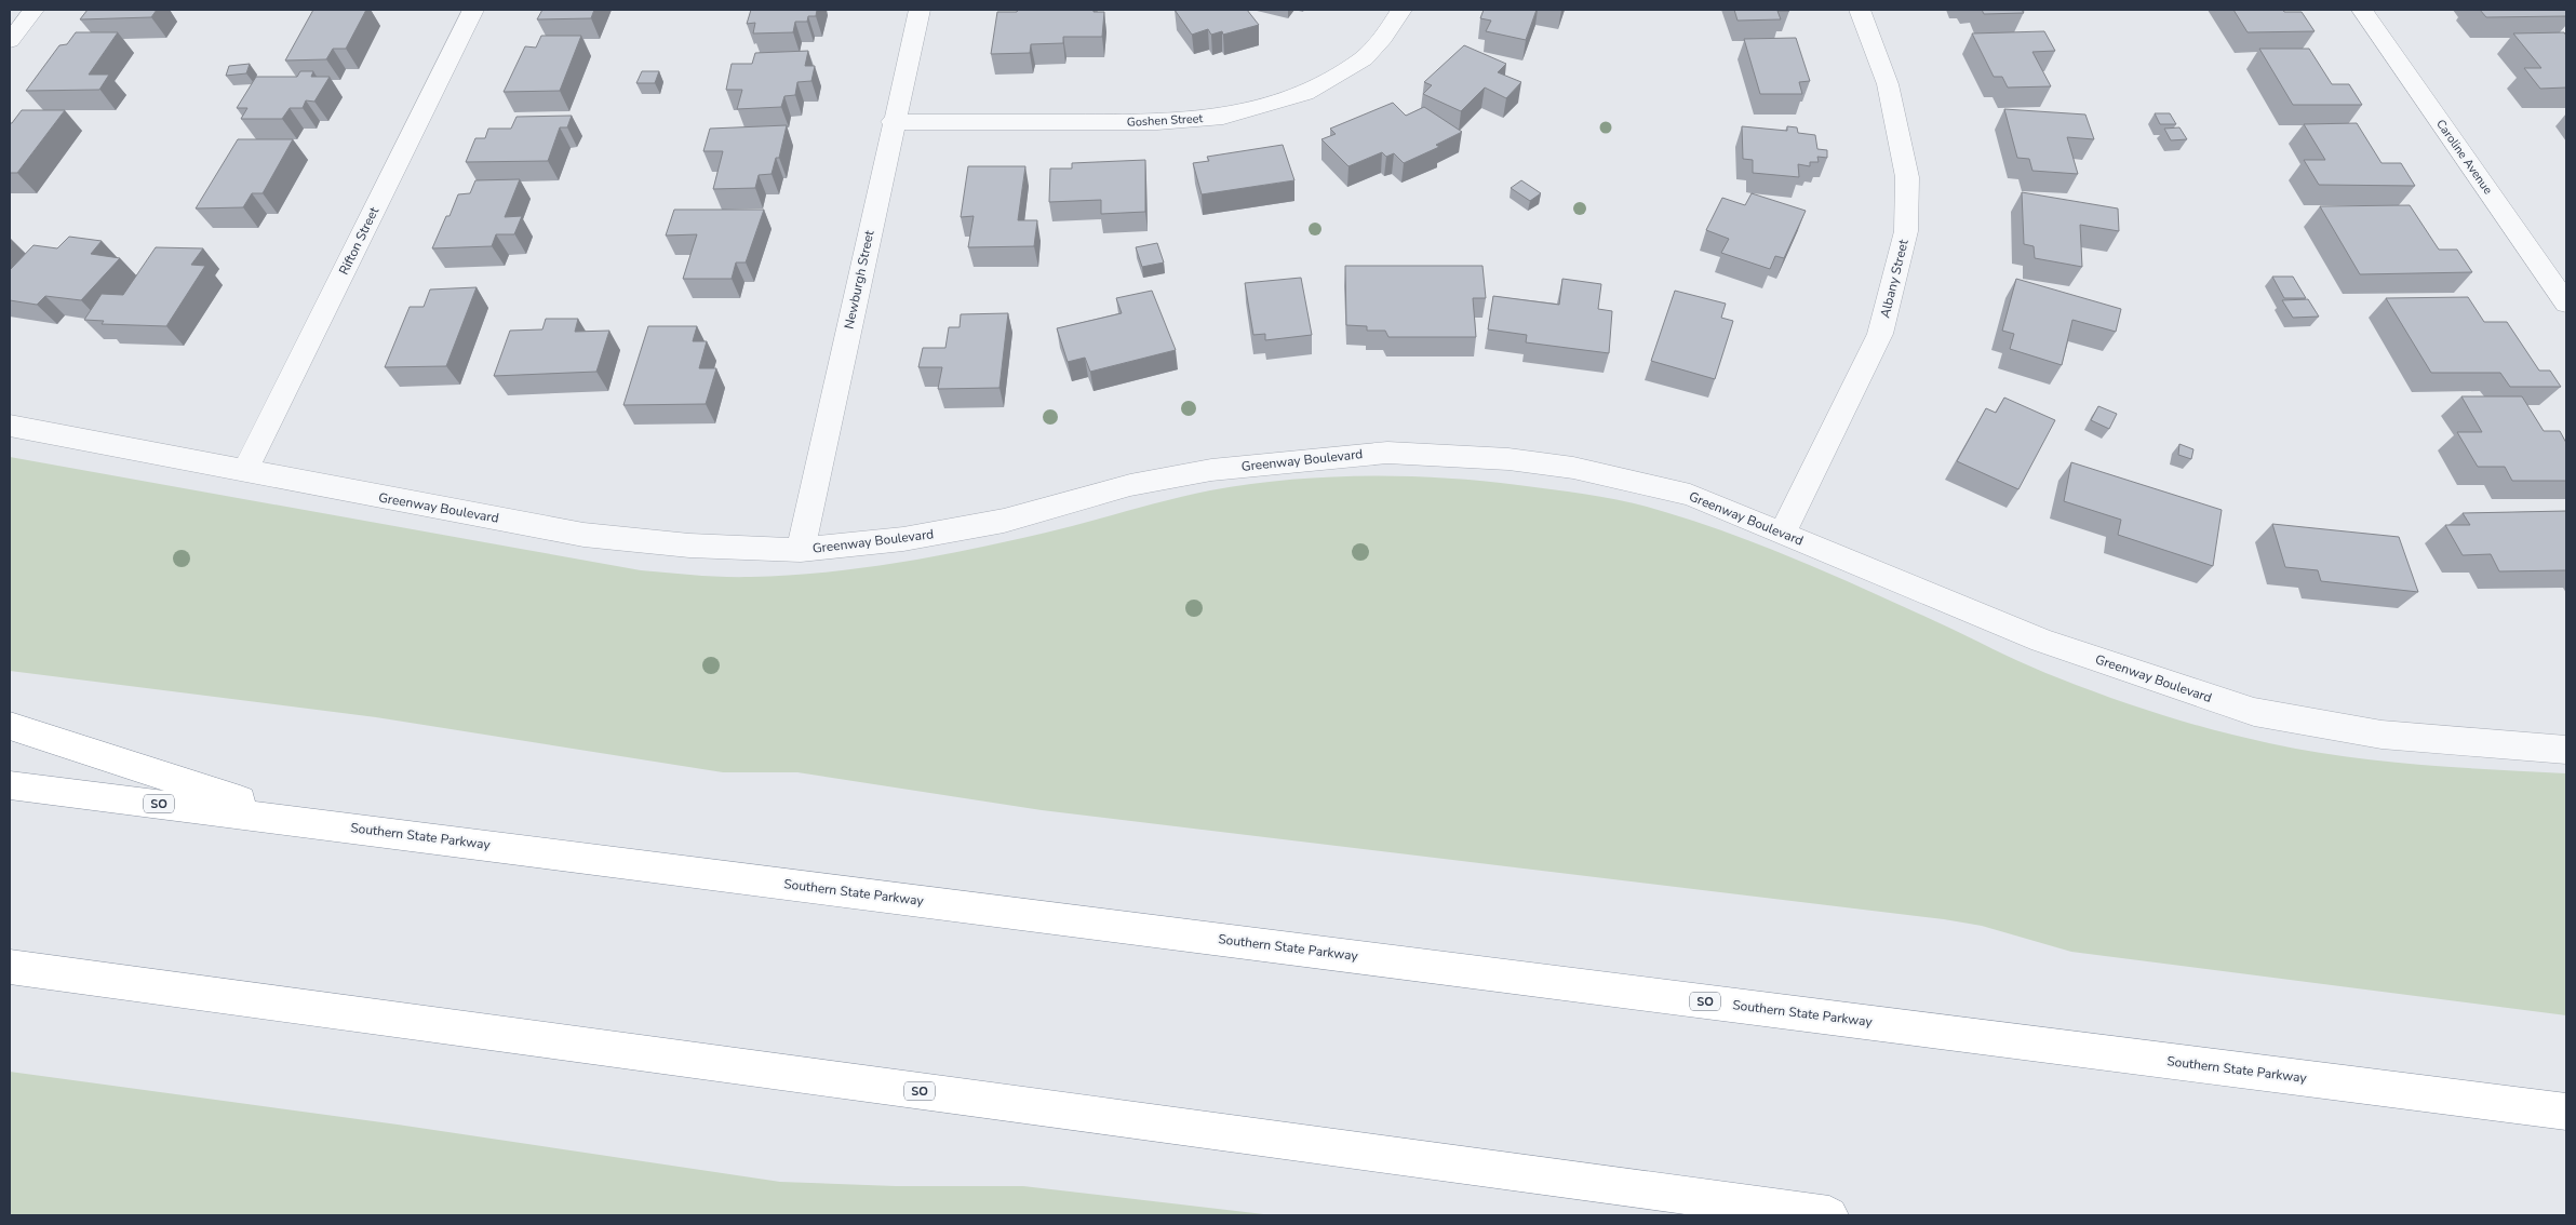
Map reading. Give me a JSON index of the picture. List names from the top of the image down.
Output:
{
  "streets": {
    "highway": ["SO", "Southern State Parkway"],
    "street": [
      "Goshen Street",
      "Caroline Avenue",
      "Rifton Street",
      "Albany Street",
      "Newburgh Street",
      "Greenway Boulevard"
    ]
  },
  "crossings": [
    ["Goshen Street", "Newburgh Street"],
    ["Rifton Street", "Greenway Boulevard"],
    ["Albany Street", "Greenway Boulevard"],
    ["Newburgh Street", "Greenway Boulevard"]
  ]
}
